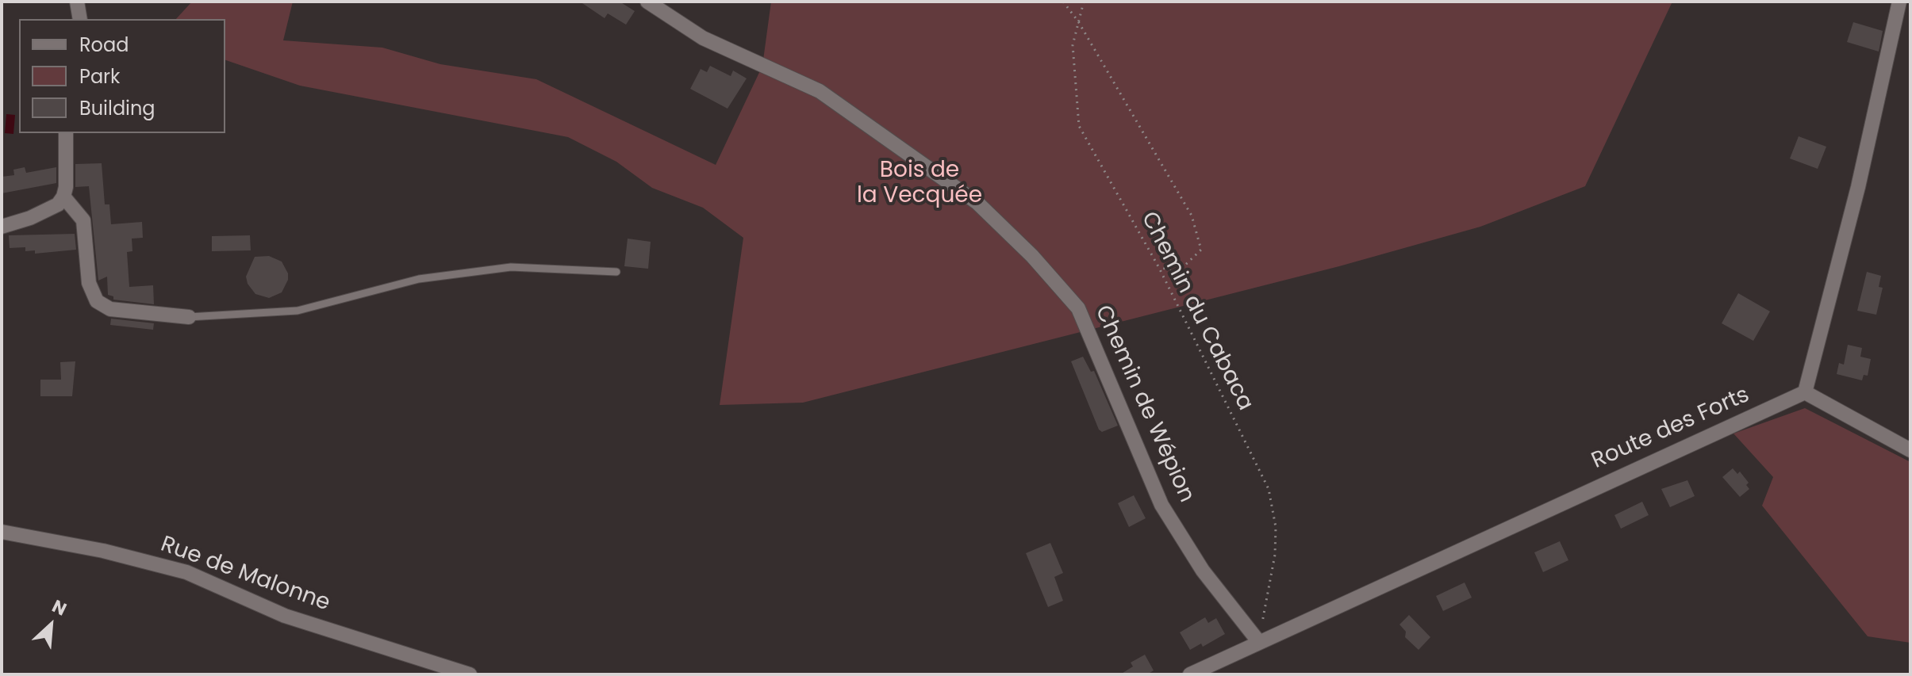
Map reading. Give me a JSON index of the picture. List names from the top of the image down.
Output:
{
  "streets": {
    "street": ["Chemin de Wépion", "Route des Forts", "Rue de Malonne"],
    "path": ["Chemin du Cabaca"]
  },
  "crossings": [
    ["Chemin du Cabaca", "Chemin de Wépion"],
    ["Chemin du Cabaca", "Route des Forts"],
    ["Chemin de Wépion", "Route des Forts"]
  ],
  "parks": ["Bois de la Vecquée"],
  "legend": ["Road", "Park", "Building"],
  "north": "top right"
}
